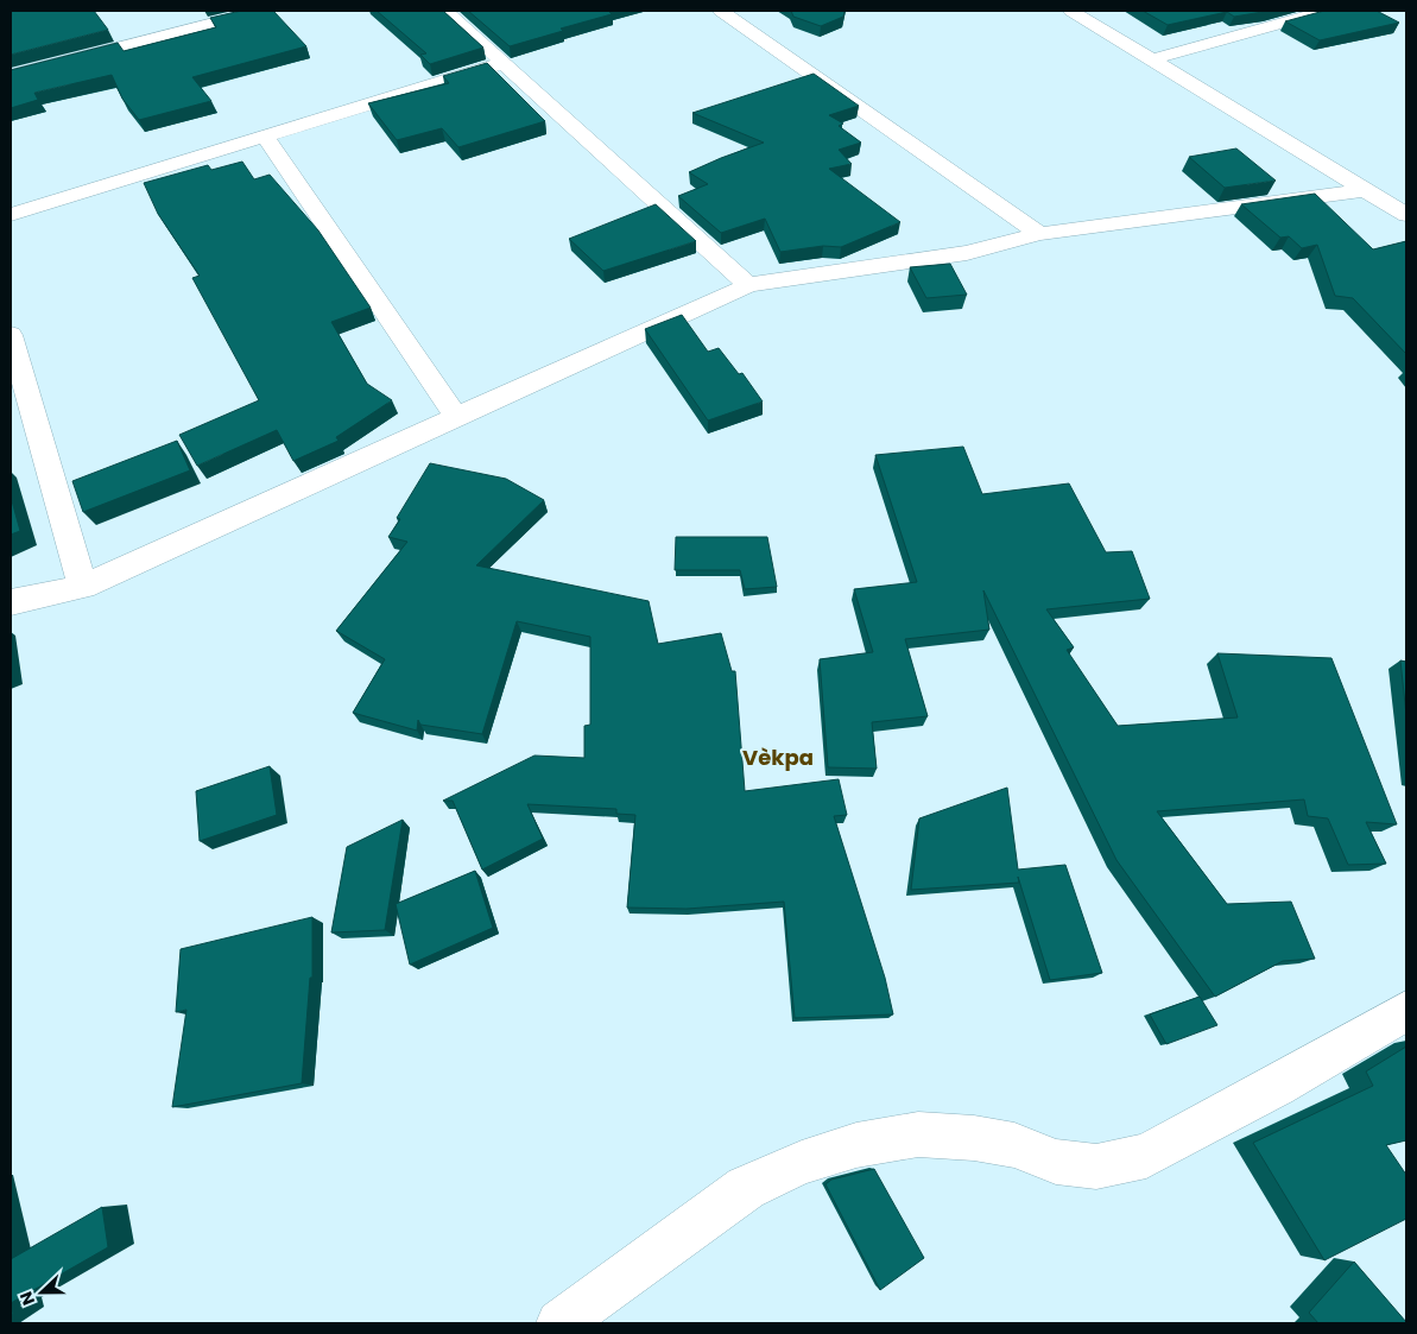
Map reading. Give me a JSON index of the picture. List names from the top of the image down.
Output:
{
  "districts": ["Vèkpa"],
  "north": "left"
}
